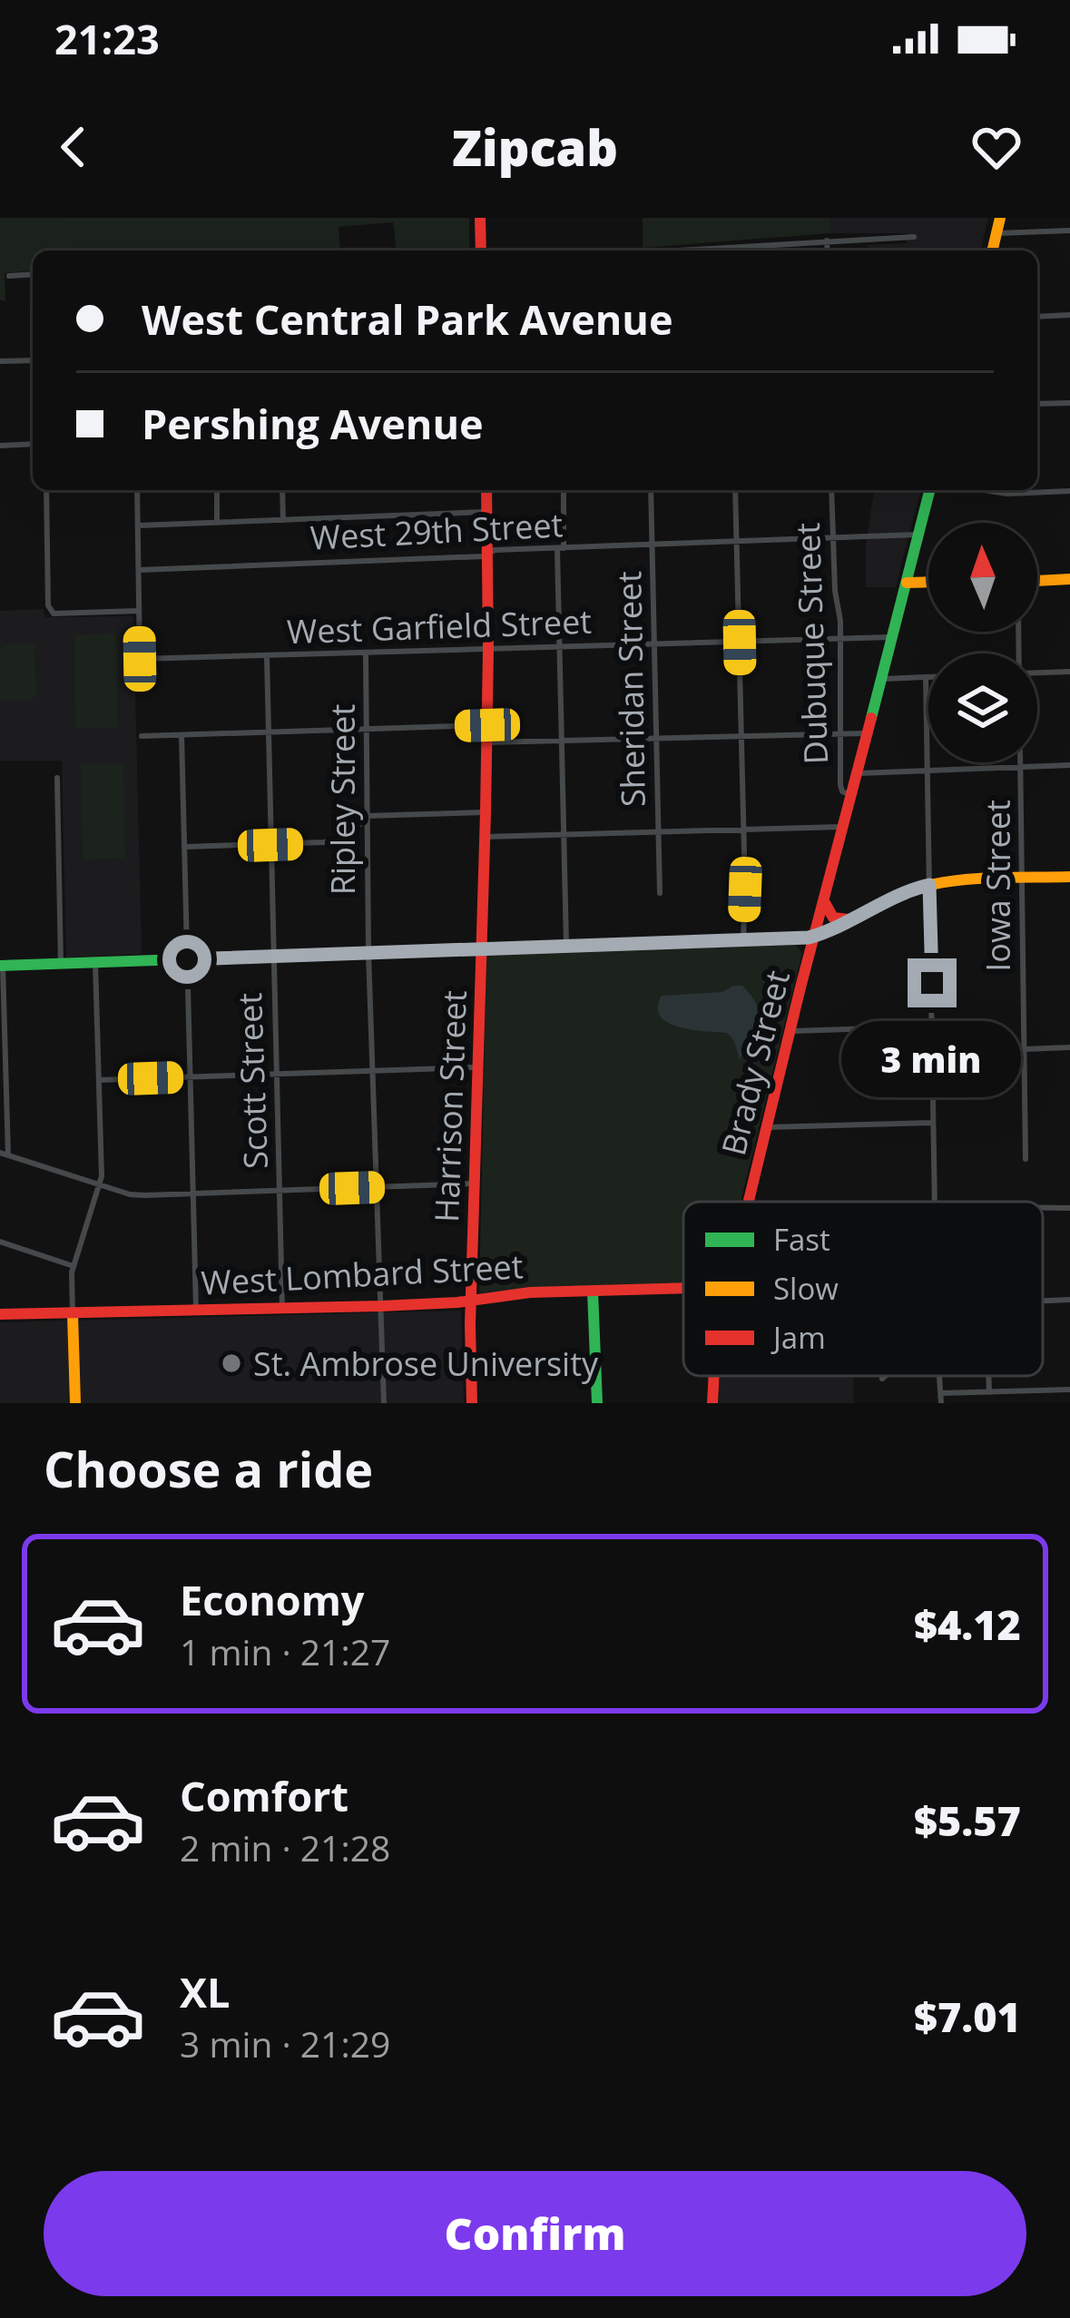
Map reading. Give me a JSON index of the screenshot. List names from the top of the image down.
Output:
{
  "streets": {
    "main road": ["Brady Street", "Harrison Street", "West Lombard Street"],
    "street": [
      "West 29th Street",
      "West Garfield Street",
      "Dubuque Street",
      "Sheridan Street",
      "Ripley Street",
      "Iowa Street",
      "Scott Street"
    ]
  },
  "crossings": [
    ["West 29th Street", "Dubuque Street"],
    ["West 29th Street", "Sheridan Street"],
    ["West 29th Street", "Brady Street"],
    ["West 29th Street", "Harrison Street"],
    ["West Garfield Street", "Dubuque Street"],
    ["West Garfield Street", "Sheridan Street"],
    ["West Garfield Street", "Ripley Street"],
    ["West Garfield Street", "Brady Street"],
    ["West Garfield Street", "Scott Street"],
    ["West Garfield Street", "Harrison Street"],
    ["Dubuque Street", "Brady Street"],
    ["Ripley Street", "West Lombard Street"],
    ["Scott Street", "West Lombard Street"],
    ["Harrison Street", "West Lombard Street"]
  ],
  "places": ["St. Ambrose University"],
  "legend": ["Fast", "Slow", "Jam"],
  "north": "top",
  "page": {
    "status": "21:23",
    "header": "Zipcab",
    "banner": ["West Central Park Avenue", "Pershing Avenue"],
    "bubble": "3 min",
    "heading": "Choose a ride",
    "list": [
      {
        "name": "Economy",
        "note": "1 min · 21:27",
        "value": "$4.12"
      },
      {
        "name": "Comfort",
        "note": "2 min · 21:28",
        "value": "$5.57"
      },
      {
        "name": "XL",
        "note": "3 min · 21:29",
        "value": "$7.01"
      }
    ],
    "buttons": "Confirm"
  }
}
